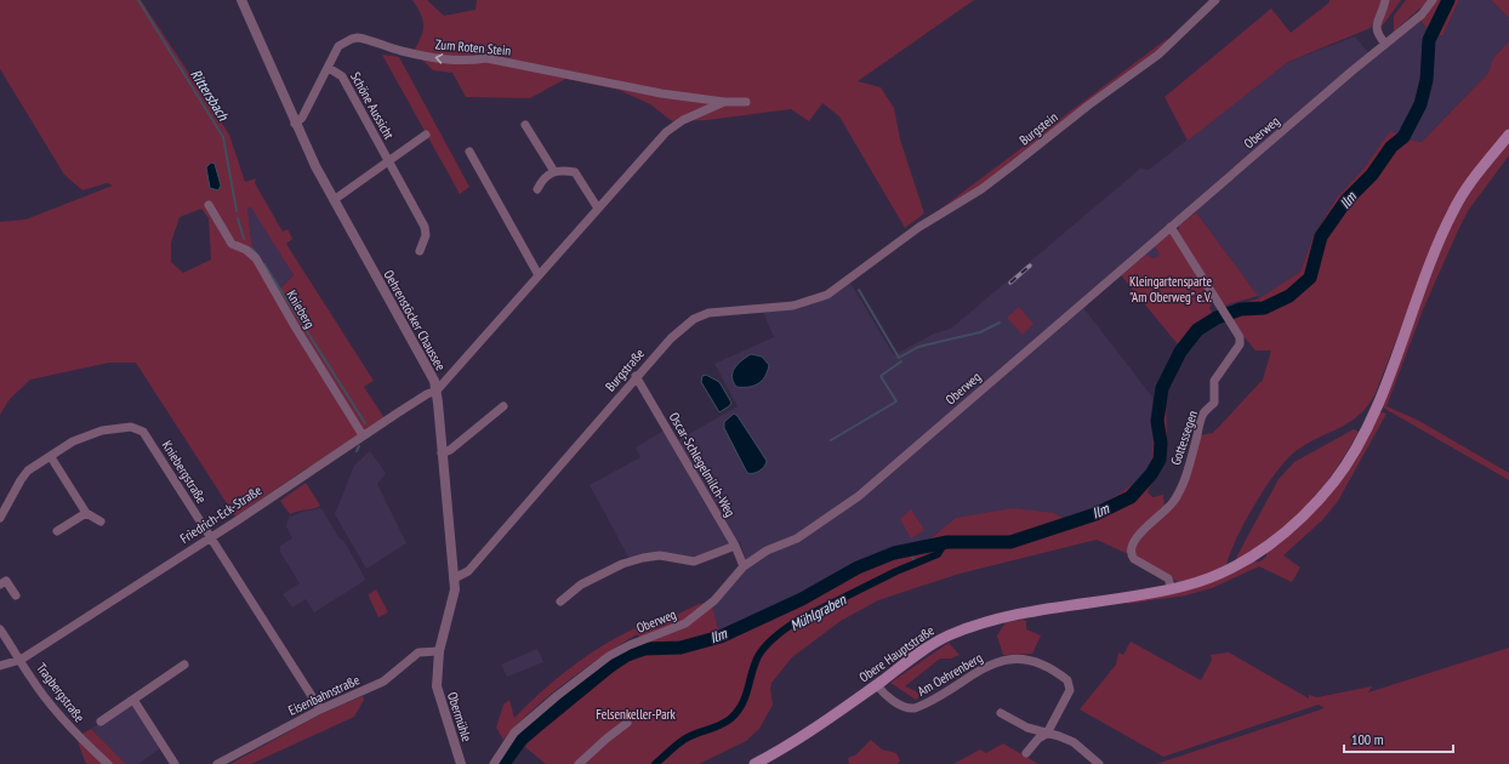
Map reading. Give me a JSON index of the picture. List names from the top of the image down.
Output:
{
  "streets": {
    "main road": ["Obere Hauptstraße"],
    "street": [
      "Zum Roten Stein",
      "Schöne Aussicht",
      "Burgstein",
      "Oberweg",
      "Knieberg",
      "Oehrenstöcker Chaussee",
      "Burgstraße",
      "Gottessegen",
      "Oscar-Schlegelmilch-Weg",
      "Kniebergstraße",
      "Friedrich-Eck-Straße",
      "Am Oehrenberg",
      "Tragbergstraße",
      "Eisenbahnstraße",
      "Obermühle"
    ]
  },
  "crossings": [
    ["Zum Roten Stein", "Schöne Aussicht"],
    ["Zum Roten Stein", "Oehrenstöcker Chaussee"],
    ["Zum Roten Stein", "Friedrich-Eck-Straße"],
    ["Schöne Aussicht", "Oehrenstöcker Chaussee"],
    ["Burgstein", "Burgstraße"],
    ["Oberweg", "Gottessegen"],
    ["Oberweg", "Oscar-Schlegelmilch-Weg"],
    ["Knieberg", "Friedrich-Eck-Straße"],
    ["Oehrenstöcker Chaussee", "Burgstraße"],
    ["Oehrenstöcker Chaussee", "Friedrich-Eck-Straße"],
    ["Oehrenstöcker Chaussee", "Eisenbahnstraße"],
    ["Oehrenstöcker Chaussee", "Obermühle"],
    ["Burgstraße", "Oscar-Schlegelmilch-Weg"],
    ["Gottessegen", "Obere Hauptstraße"],
    ["Kniebergstraße", "Friedrich-Eck-Straße"],
    ["Kniebergstraße", "Eisenbahnstraße"],
    ["Friedrich-Eck-Straße", "Tragbergstraße"],
    ["Obere Hauptstraße", "Am Oehrenberg"]
  ],
  "one_way": ["Zum Roten Stein"],
  "water": ["Rittersbach", "Ilm", "Mühlgraben"],
  "parks": ["Kleingartensparte \"Am Oberweg\" e.V.", "Felsenkeller-Park"],
  "scale_bar": "100 m"
}
